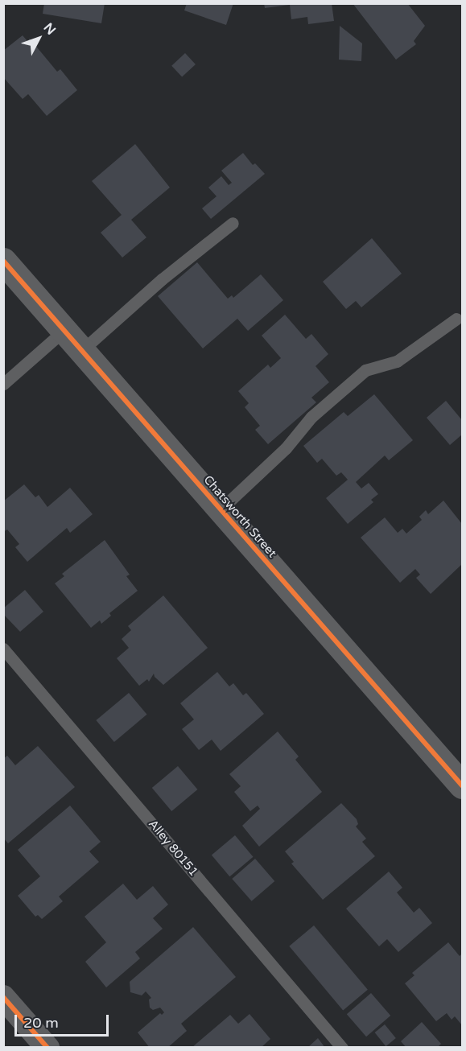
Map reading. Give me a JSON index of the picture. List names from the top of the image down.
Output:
{
  "streets": {
    "main road": ["Chatsworth Street"],
    "lane": ["Alley 80151"]
  },
  "scale_bar": "20 m",
  "north": "top right"
}
